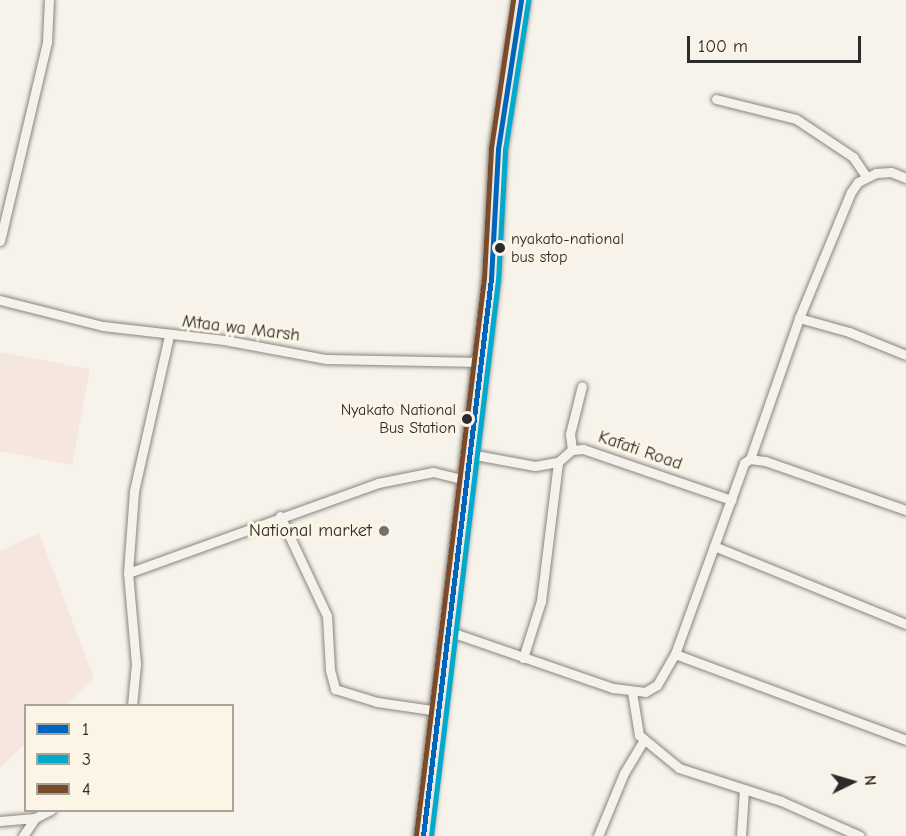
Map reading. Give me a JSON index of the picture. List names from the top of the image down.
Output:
{
  "streets": {
    "street": ["Mtaa wa Marsh", "Kafati Road"]
  },
  "places": ["nyakato-national bus stop", "Nyakato National Bus Station", "National market"],
  "lines": ["transit line 1", "transit line 4", "transit line 3"],
  "legend": ["1", "3", "4"],
  "scale_bar": "100 m",
  "north": "right"
}
